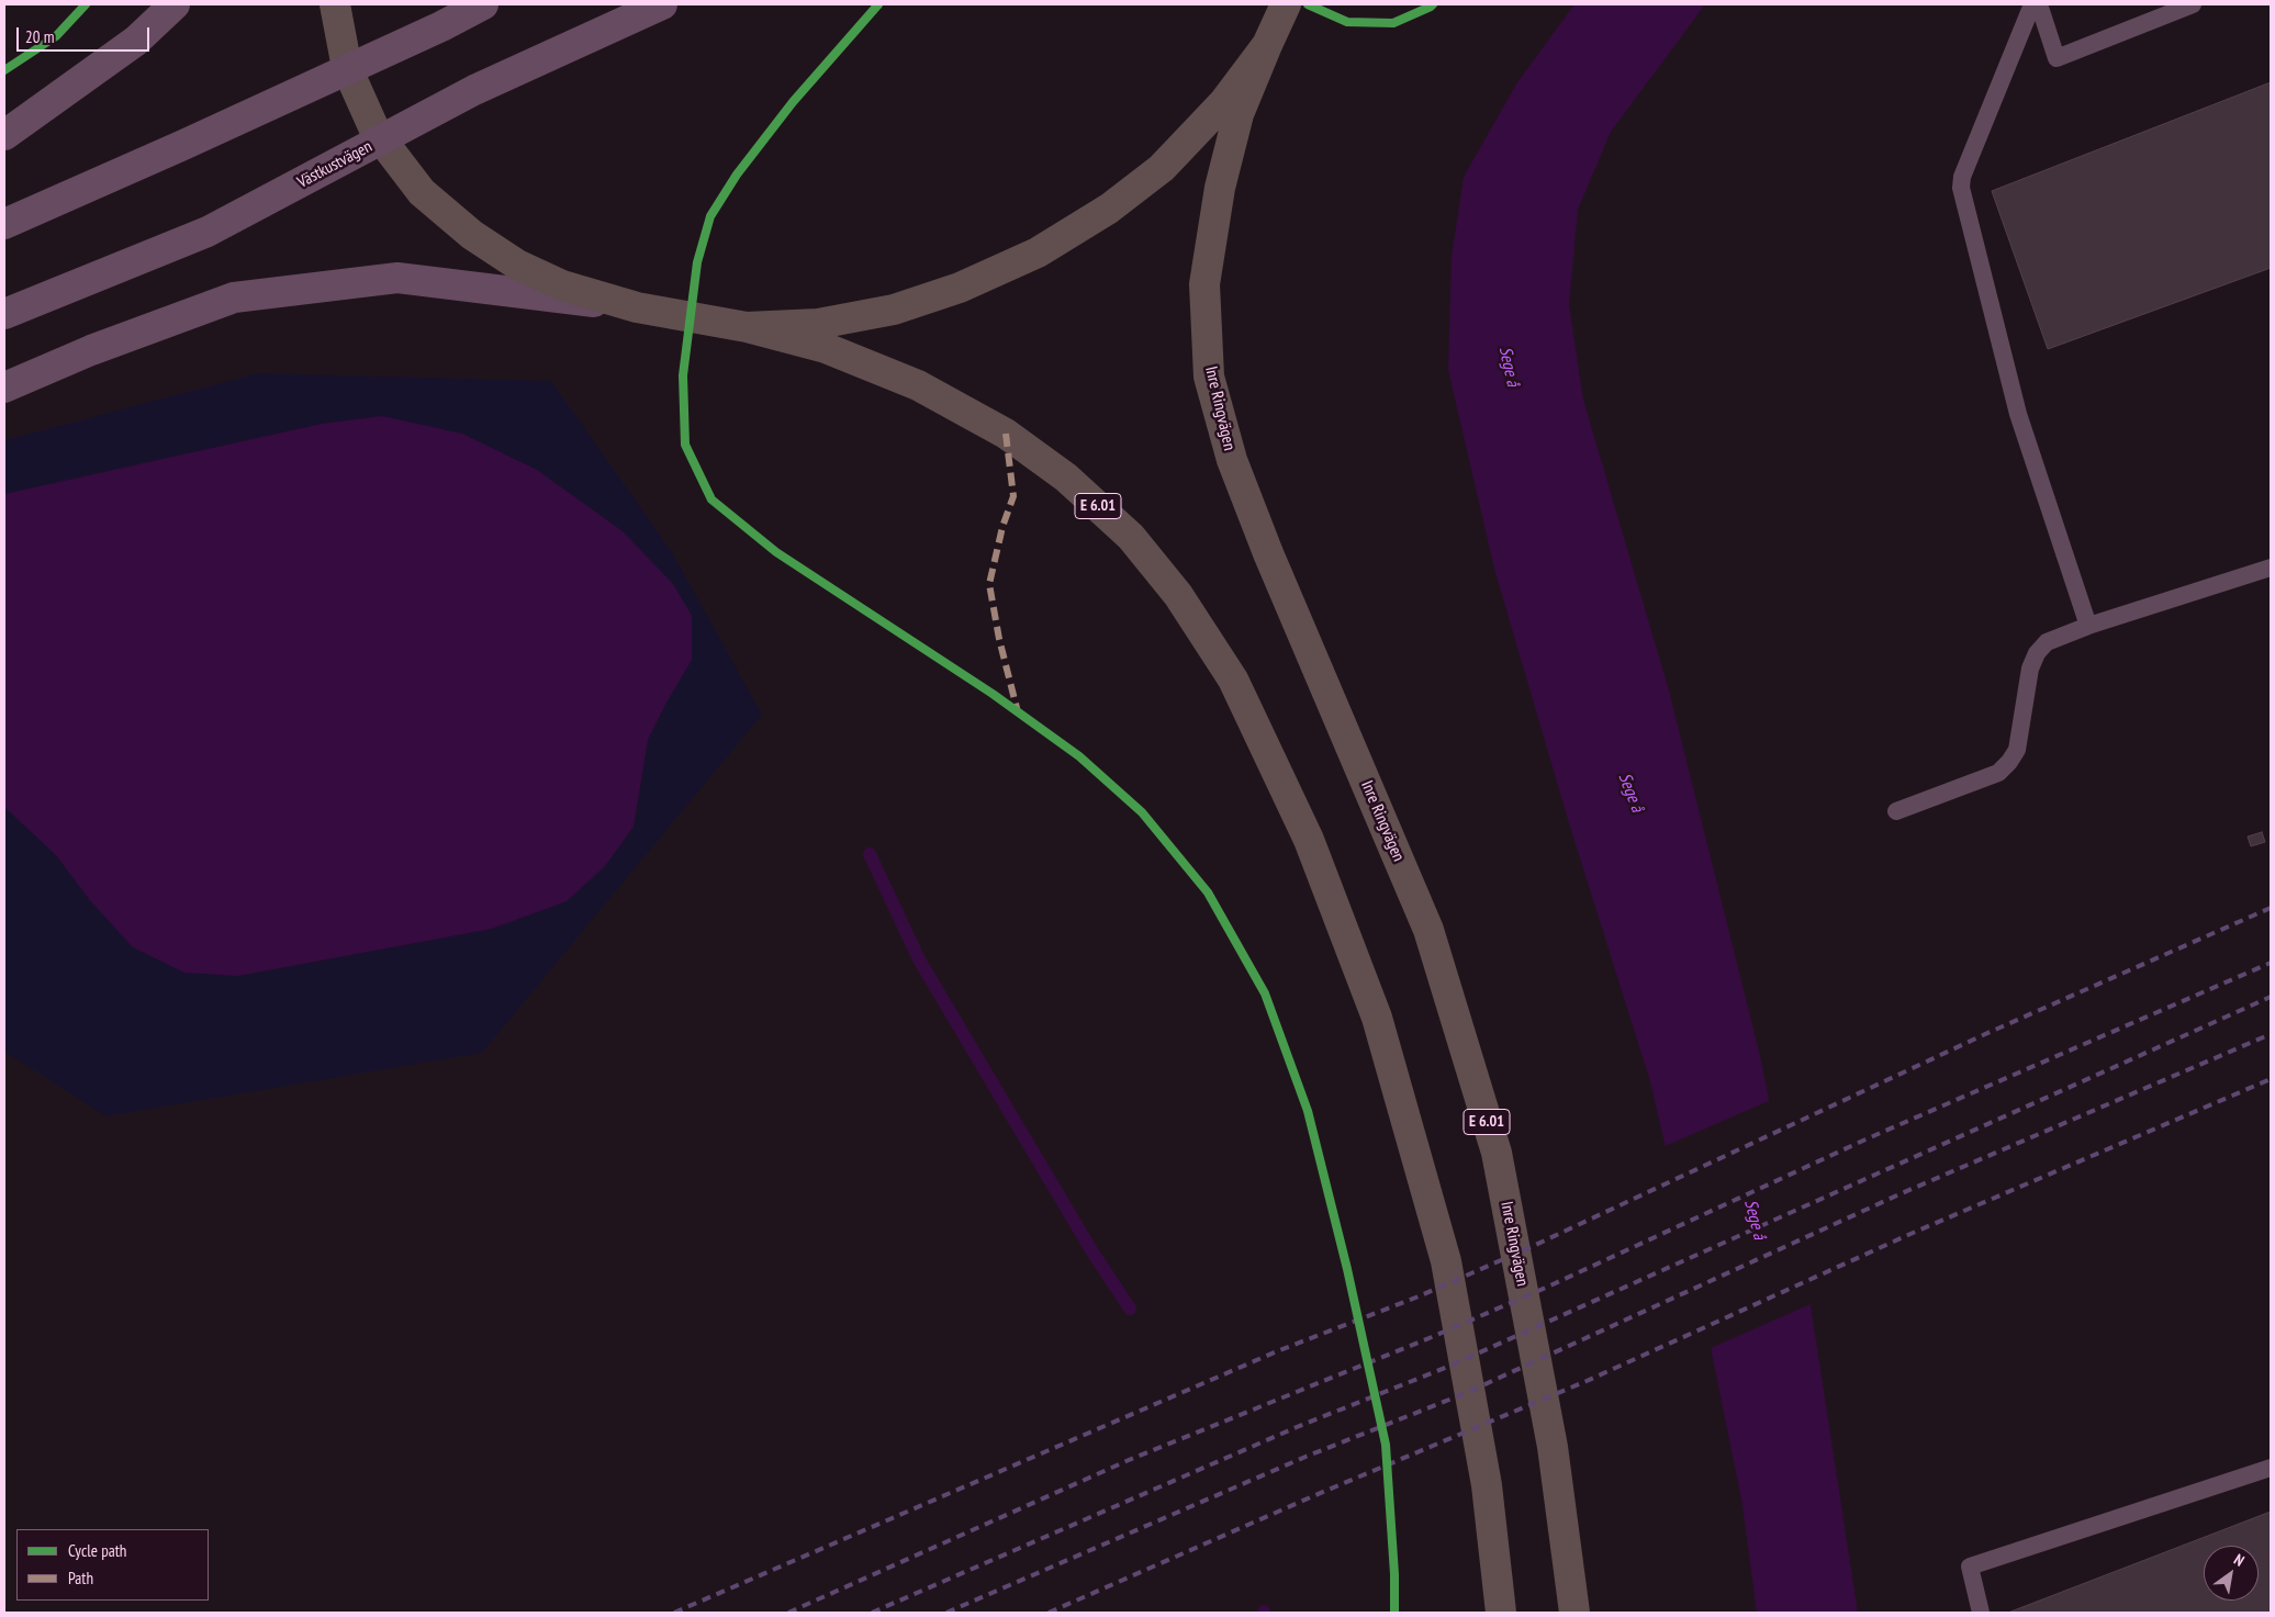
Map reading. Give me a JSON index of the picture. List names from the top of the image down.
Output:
{
  "streets": {
    "highway": ["Inre Ringvägen", "E 6.01"],
    "main road": ["Västkustvägen"]
  },
  "water": ["Sege å"],
  "legend": ["Cycle path", "Path"],
  "scale_bar": "20 m",
  "north": "top right"
}
